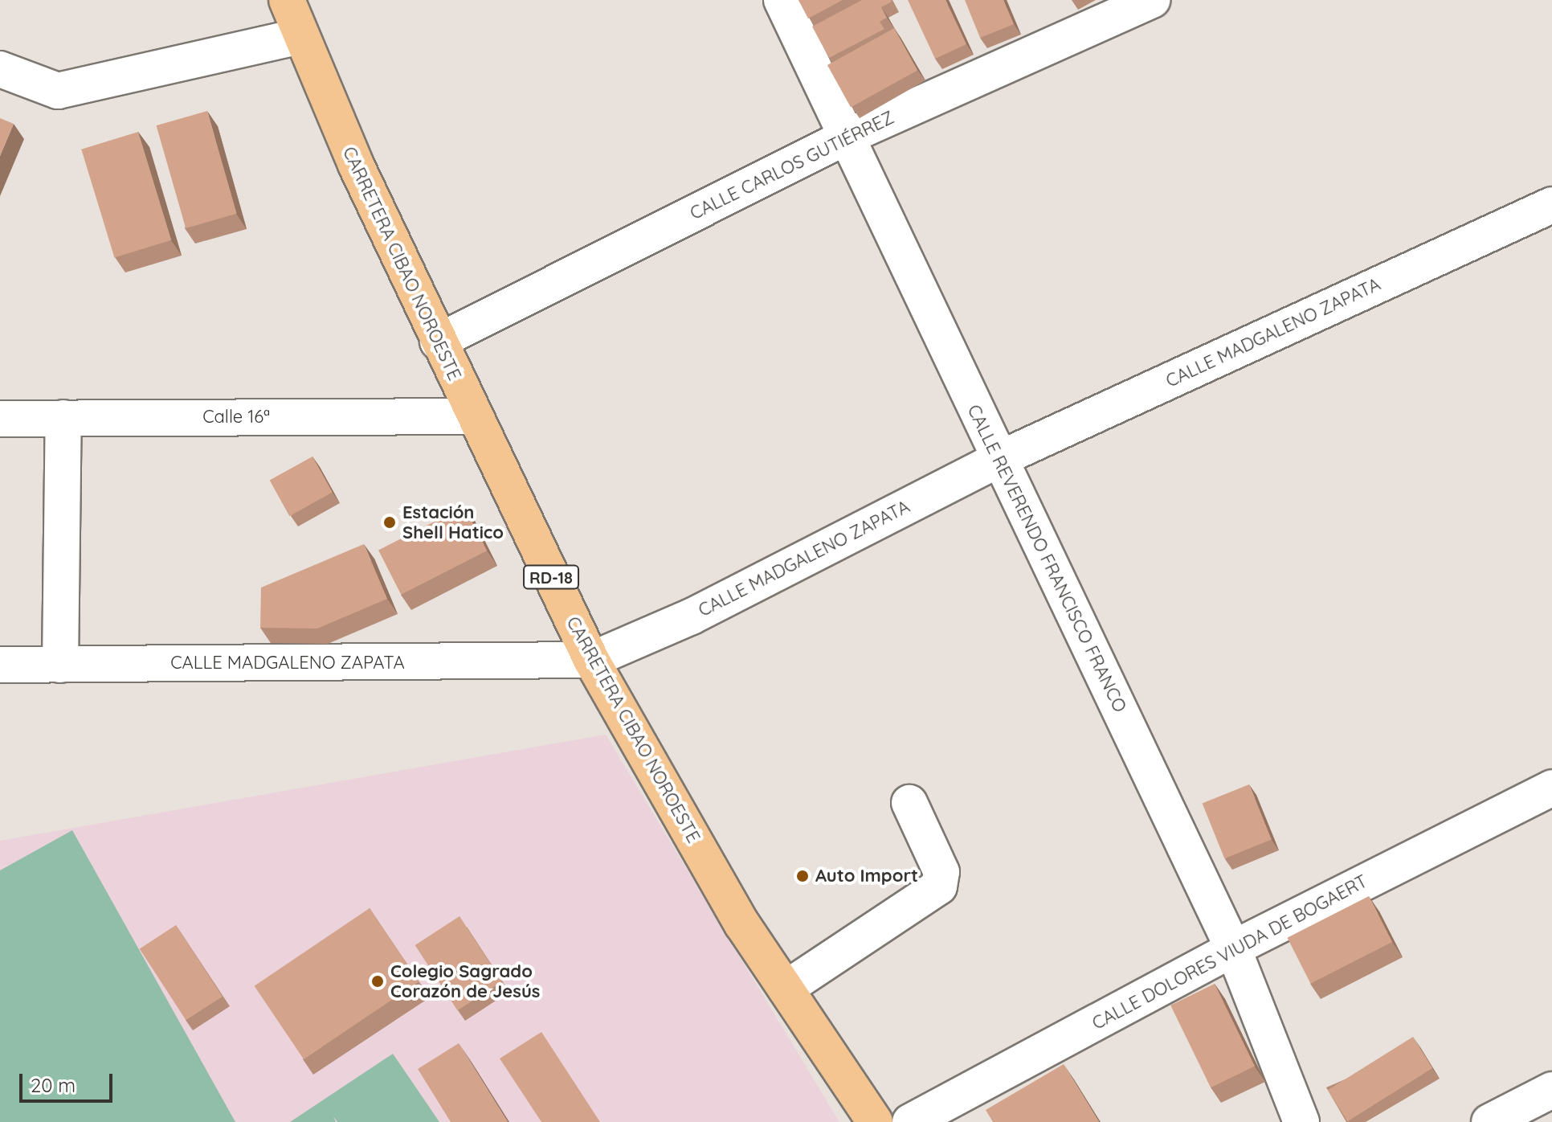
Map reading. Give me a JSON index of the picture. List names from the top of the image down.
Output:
{
  "streets": {
    "main road": ["CARRETERA CIBAO NOROESTE", "RD-18"],
    "street": [
      "CALLE CARLOS GUTIÉRREZ",
      "CALLE MADGALENO ZAPATA",
      "Calle 16ª",
      "CALLE REVERENDO FRANCISCO FRANCO",
      "CALLE DOLORES VIUDA DE BOGAERT"
    ]
  },
  "crossings": [
    ["CALLE CARLOS GUTIÉRREZ", "CARRETERA CIBAO NOROESTE"],
    ["CALLE CARLOS GUTIÉRREZ", "CALLE REVERENDO FRANCISCO FRANCO"],
    ["CARRETERA CIBAO NOROESTE", "CALLE MADGALENO ZAPATA"],
    ["CARRETERA CIBAO NOROESTE", "Calle 16ª"],
    ["CALLE MADGALENO ZAPATA", "CALLE REVERENDO FRANCISCO FRANCO"],
    ["CALLE REVERENDO FRANCISCO FRANCO", "CALLE DOLORES VIUDA DE BOGAERT"]
  ],
  "places": ["Estación Shell Hatico", "Auto Import", "Colegio Sagrado Corazón de Jesús"],
  "scale_bar": "20 m"
}
